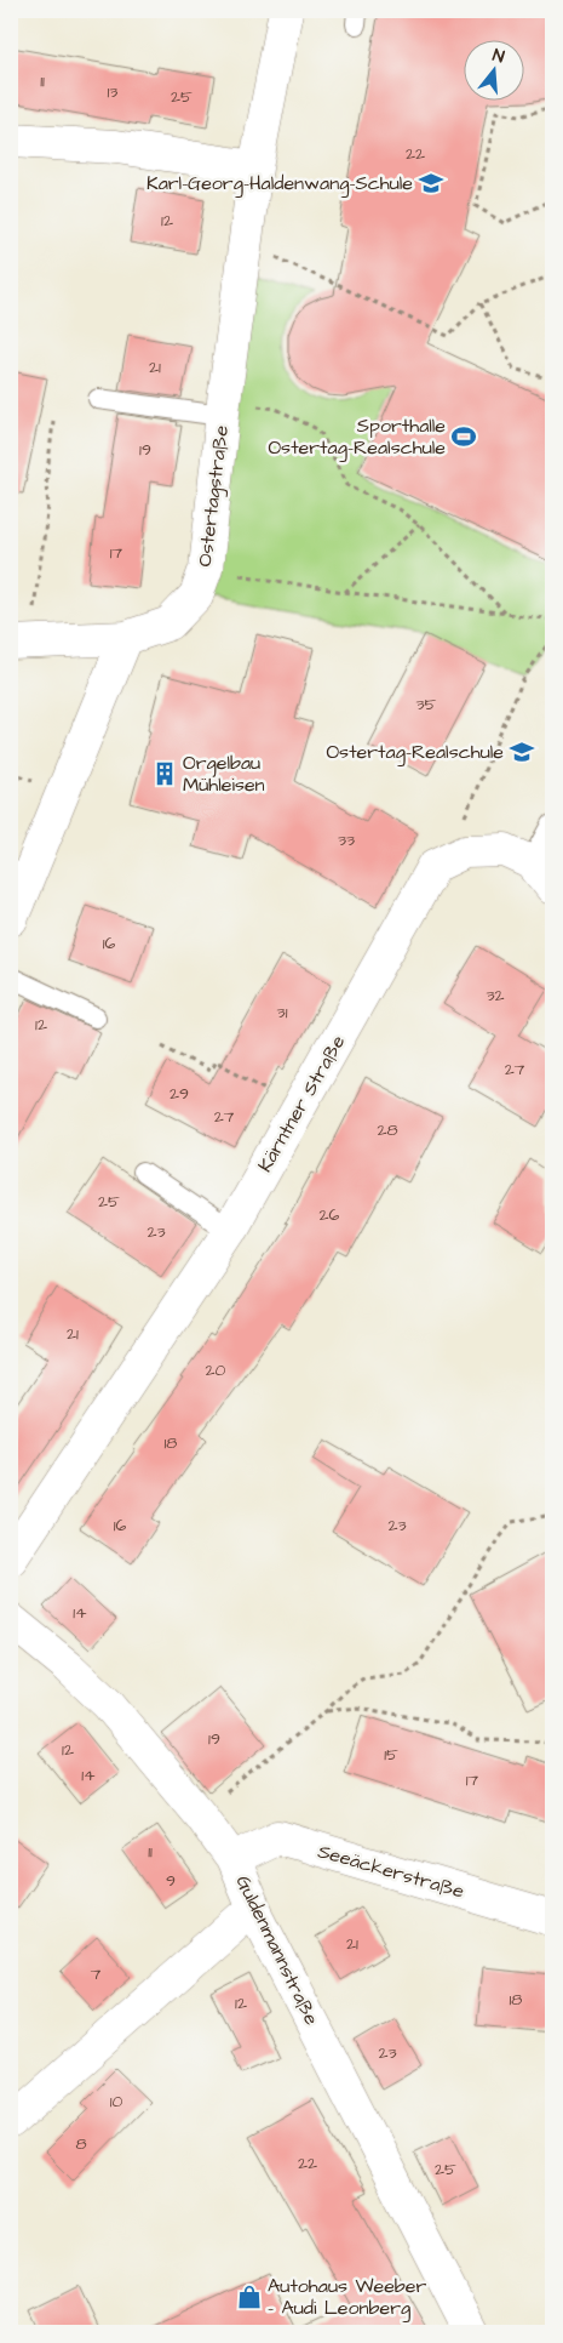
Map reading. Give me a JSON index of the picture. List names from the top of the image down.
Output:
{
  "streets": {
    "street": [
      "Ostertagstraße",
      "Kärntner Straße",
      "Seeäckerstraße",
      "Guldenmannstraße"
    ]
  },
  "crossings": [
    ["Seeäckerstraße", "Guldenmannstraße"]
  ],
  "places": {
    "school or university": ["Karl-Georg-Haldenwang-Schule", "Ostertag-Realschule"],
    "sports": ["Sporthalle Ostertag-Realschule"],
    "building": ["Orgelbau Mühleisen"],
    "shop": ["Autohaus Weeber - Audi Leonberg"]
  },
  "house_numbers": [
    "11",
    "13",
    "25",
    "22",
    "12",
    "21",
    "19",
    "17",
    "35",
    "33",
    "16",
    "32",
    "31",
    "12",
    "27",
    "29",
    "27",
    "28",
    "25",
    "26",
    "23",
    "21",
    "20",
    "18",
    "16",
    "23",
    "14",
    "19",
    "12",
    "15",
    "14",
    "17",
    "11",
    "9",
    "21",
    "7",
    "18",
    "12",
    "23",
    "10",
    "8",
    "22",
    "25"
  ],
  "north": "top"
}
